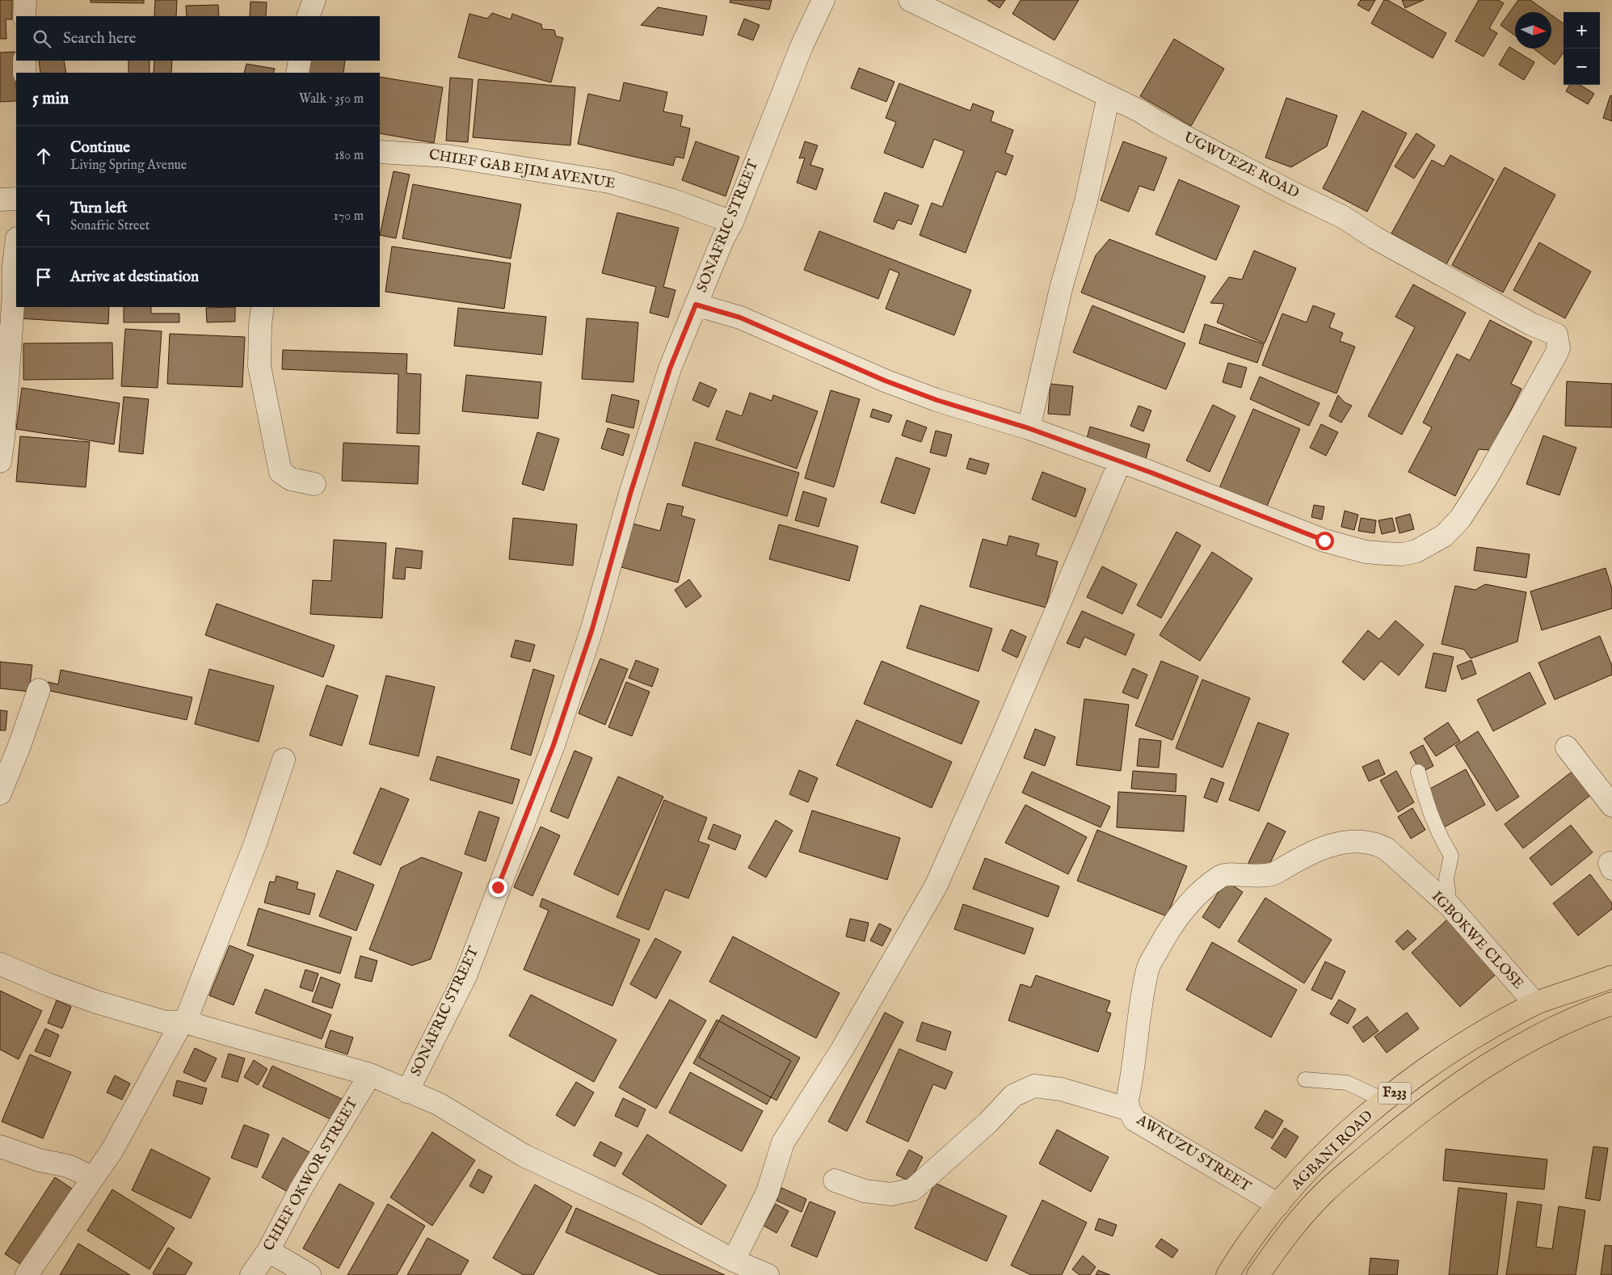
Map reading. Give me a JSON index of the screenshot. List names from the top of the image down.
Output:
{
  "streets": {
    "main road": ["F233", "AGBANI ROAD"],
    "street": [
      "UGWUEZE ROAD",
      "CHIEF GAB EJIM AVENUE",
      "SONAFRIC STREET",
      "IGBOKWE CLOSE",
      "AWKUZU STREET",
      "CHIEF OKWOR STREET"
    ]
  },
  "crossings": [
    ["CHIEF GAB EJIM AVENUE", "SONAFRIC STREET"],
    ["IGBOKWE CLOSE", "AGBANI ROAD"],
    ["IGBOKWE CLOSE", "AWKUZU STREET"],
    ["AGBANI ROAD", "AWKUZU STREET"]
  ],
  "north": "right",
  "page": {
    "map_buttons": ["+", "−"],
    "search": "Search here",
    "heading": ["5 min", "Walk · 350 m"],
    "list": [
      ["Continue", "Living Spring Avenue", "180 m"],
      ["Turn left", "Sonafric Street", "170 m"],
      "Arrive at destination"
    ]
  }
}
